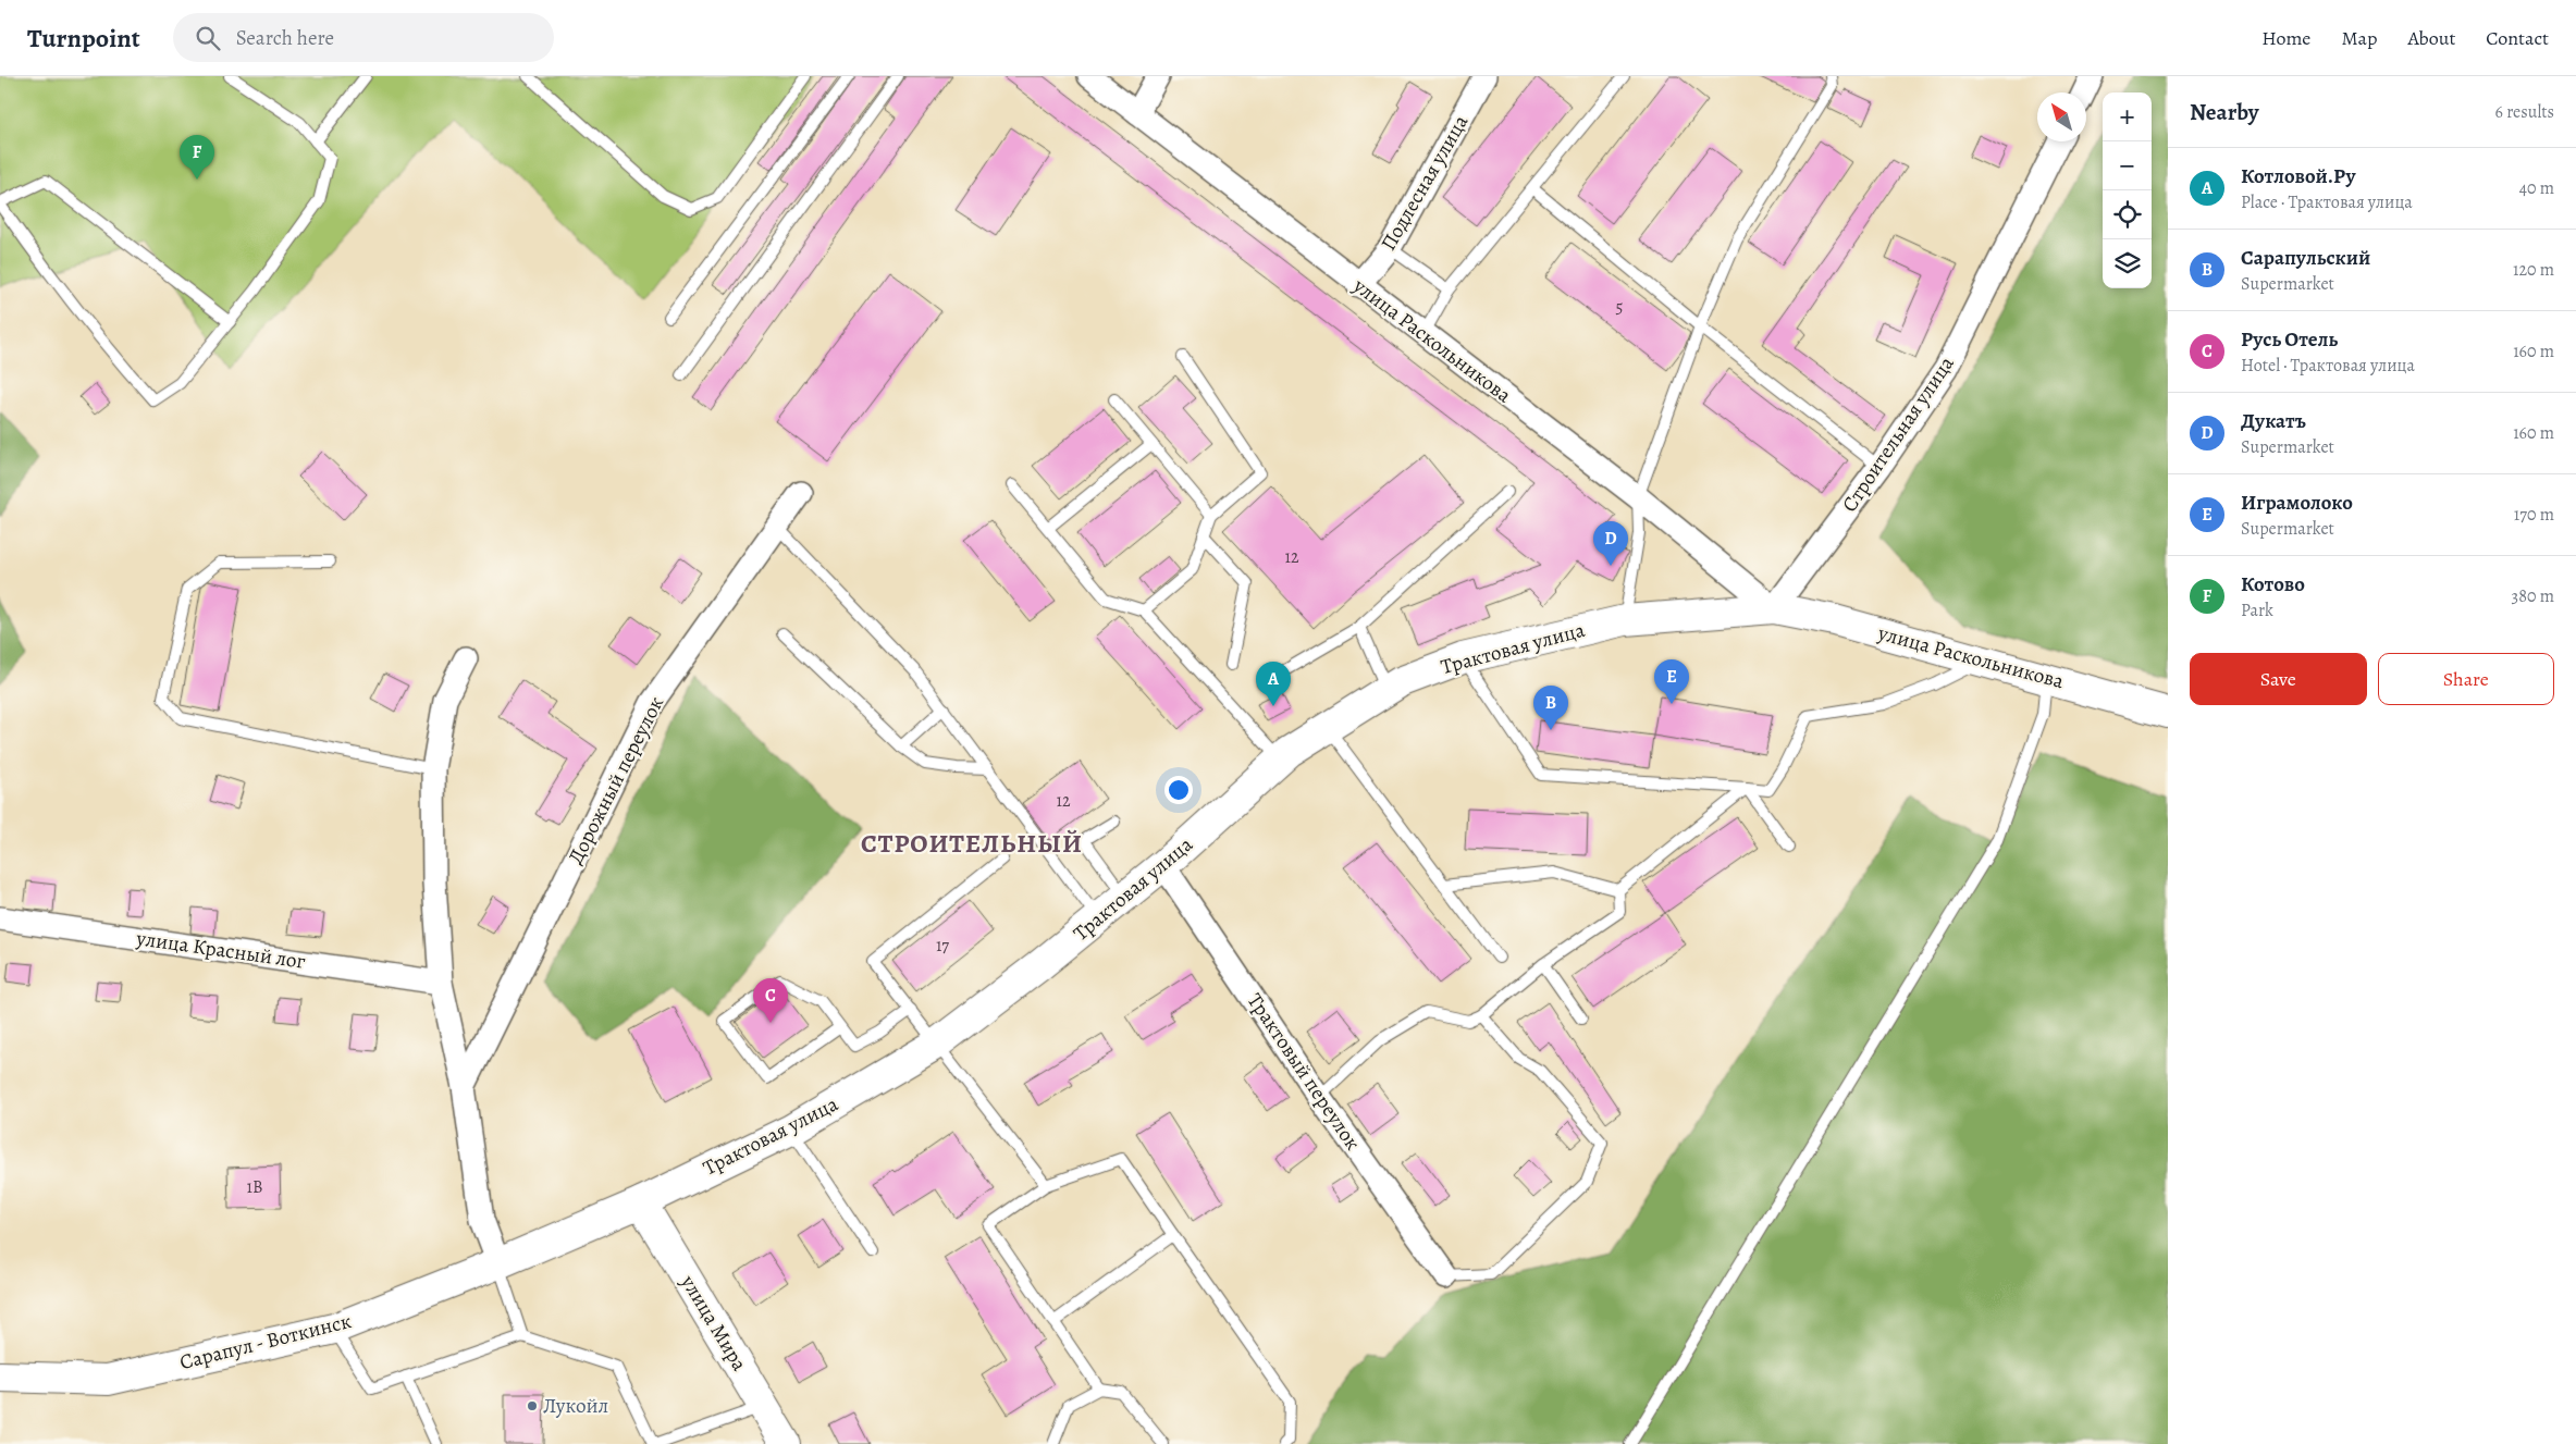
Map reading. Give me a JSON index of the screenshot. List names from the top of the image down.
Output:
{
  "streets": {
    "main road": [
      "улица Раскольникова",
      "Трактовая улица",
      "улица Мира",
      "Сарапул - Воткинск"
    ],
    "street": [
      "Подлесная улица",
      "Строительная улица",
      "Дорожный переулок",
      "улица Красный лог",
      "Трактовый переулок"
    ]
  },
  "crossings": [
    ["Подлесная улица", "улица Раскольникова"],
    ["улица Раскольникова", "Строительная улица"],
    ["улица Раскольникова", "Трактовая улица"],
    ["Трактовая улица", "Трактовый переулок"],
    ["Трактовая улица", "улица Мира"],
    ["Трактовая улица", "Сарапул - Воткинск"],
    ["улица Мира", "Сарапул - Воткинск"]
  ],
  "districts": ["СТРОИТЕЛЬНЫЙ"],
  "places": ["Лукойл"],
  "house_numbers": [
    "5",
    "12",
    "12",
    "17",
    "1В"
  ],
  "north": "top left",
  "page": {
    "header": "Turnpoint",
    "search": "Search here",
    "nav": [
      "Home",
      "Map",
      "About",
      "Contact"
    ],
    "heading": ["Nearby", "6 results"],
    "map_buttons": ["+", "−"],
    "pins": [
      "F",
      "D",
      "E",
      "A",
      "B",
      "C"
    ],
    "list": [
      {
        "mark": "A",
        "name": "Котловой.Ру",
        "note": "Place · Трактовая улица",
        "value": "40 m"
      },
      {
        "mark": "B",
        "name": "Сарапульский",
        "note": "Supermarket",
        "value": "120 m"
      },
      {
        "mark": "C",
        "name": "Русь Отель",
        "note": "Hotel · Трактовая улица",
        "value": "160 m"
      },
      {
        "mark": "D",
        "name": "Дукатъ",
        "note": "Supermarket",
        "value": "160 m"
      },
      {
        "mark": "E",
        "name": "Играмолоко",
        "note": "Supermarket",
        "value": "170 m"
      },
      {
        "mark": "F",
        "name": "Котово",
        "note": "Park",
        "value": "380 m"
      }
    ],
    "buttons": ["Save", "Share"]
  }
}
